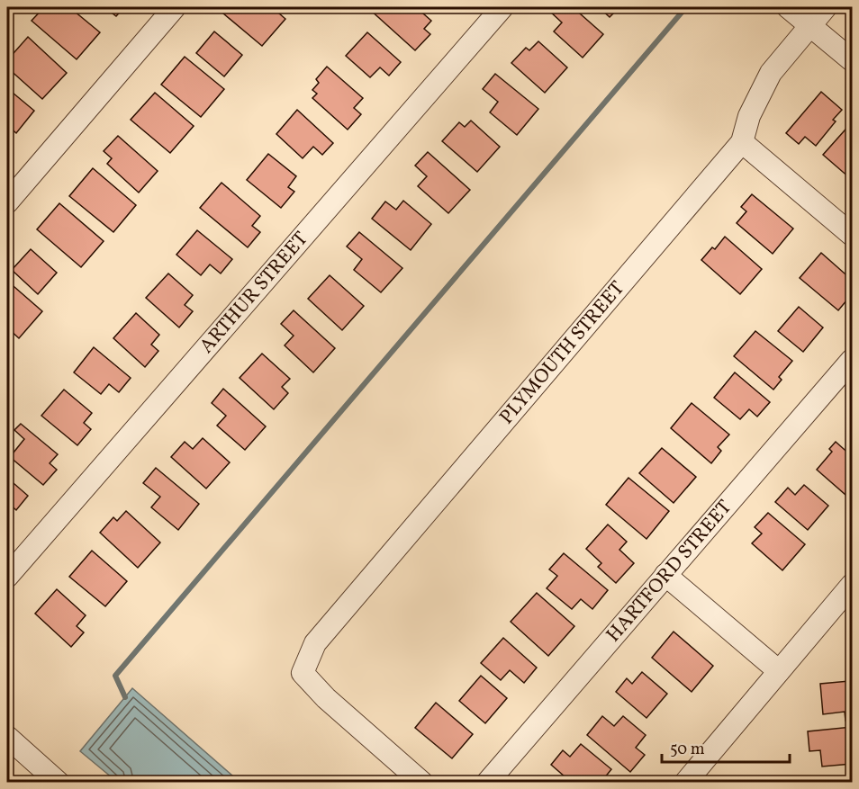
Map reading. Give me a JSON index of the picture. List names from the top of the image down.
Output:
{
  "streets": {
    "street": ["ARTHUR STREET", "PLYMOUTH STREET", "HARTFORD STREET"]
  },
  "scale_bar": "50 m"
}
